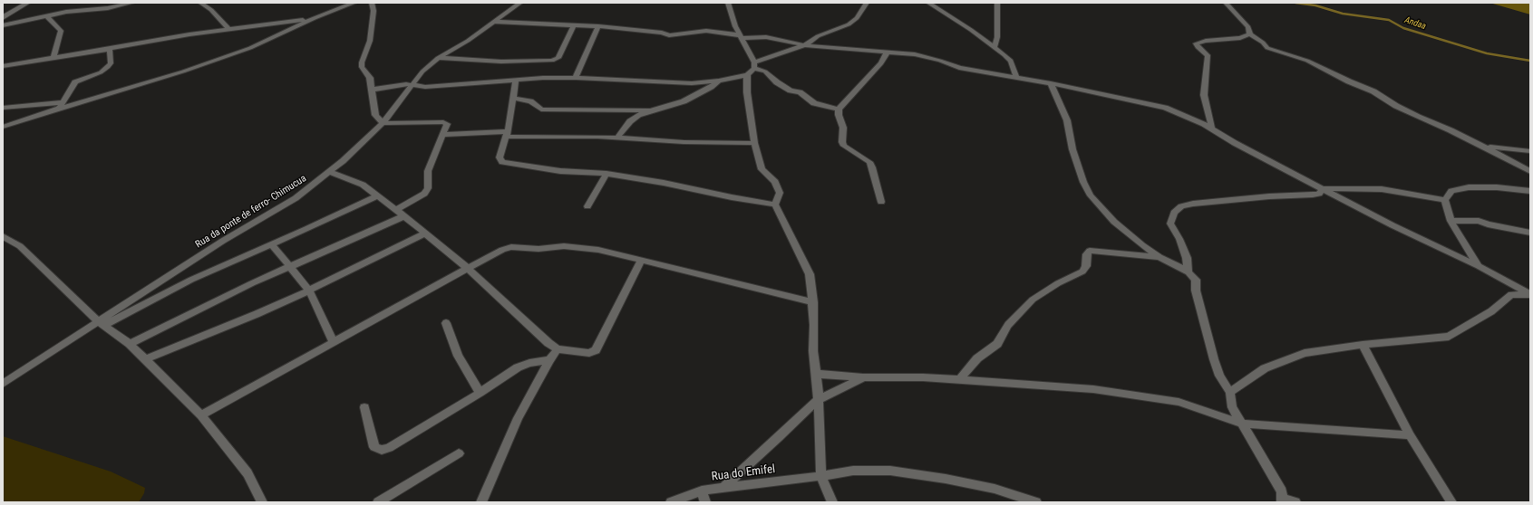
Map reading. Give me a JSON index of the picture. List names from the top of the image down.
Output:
{
  "streets": {
    "street": ["Rua da ponte de ferro- Chimucua", "Rua do Emifel"]
  },
  "water": ["Andaa"]
}
